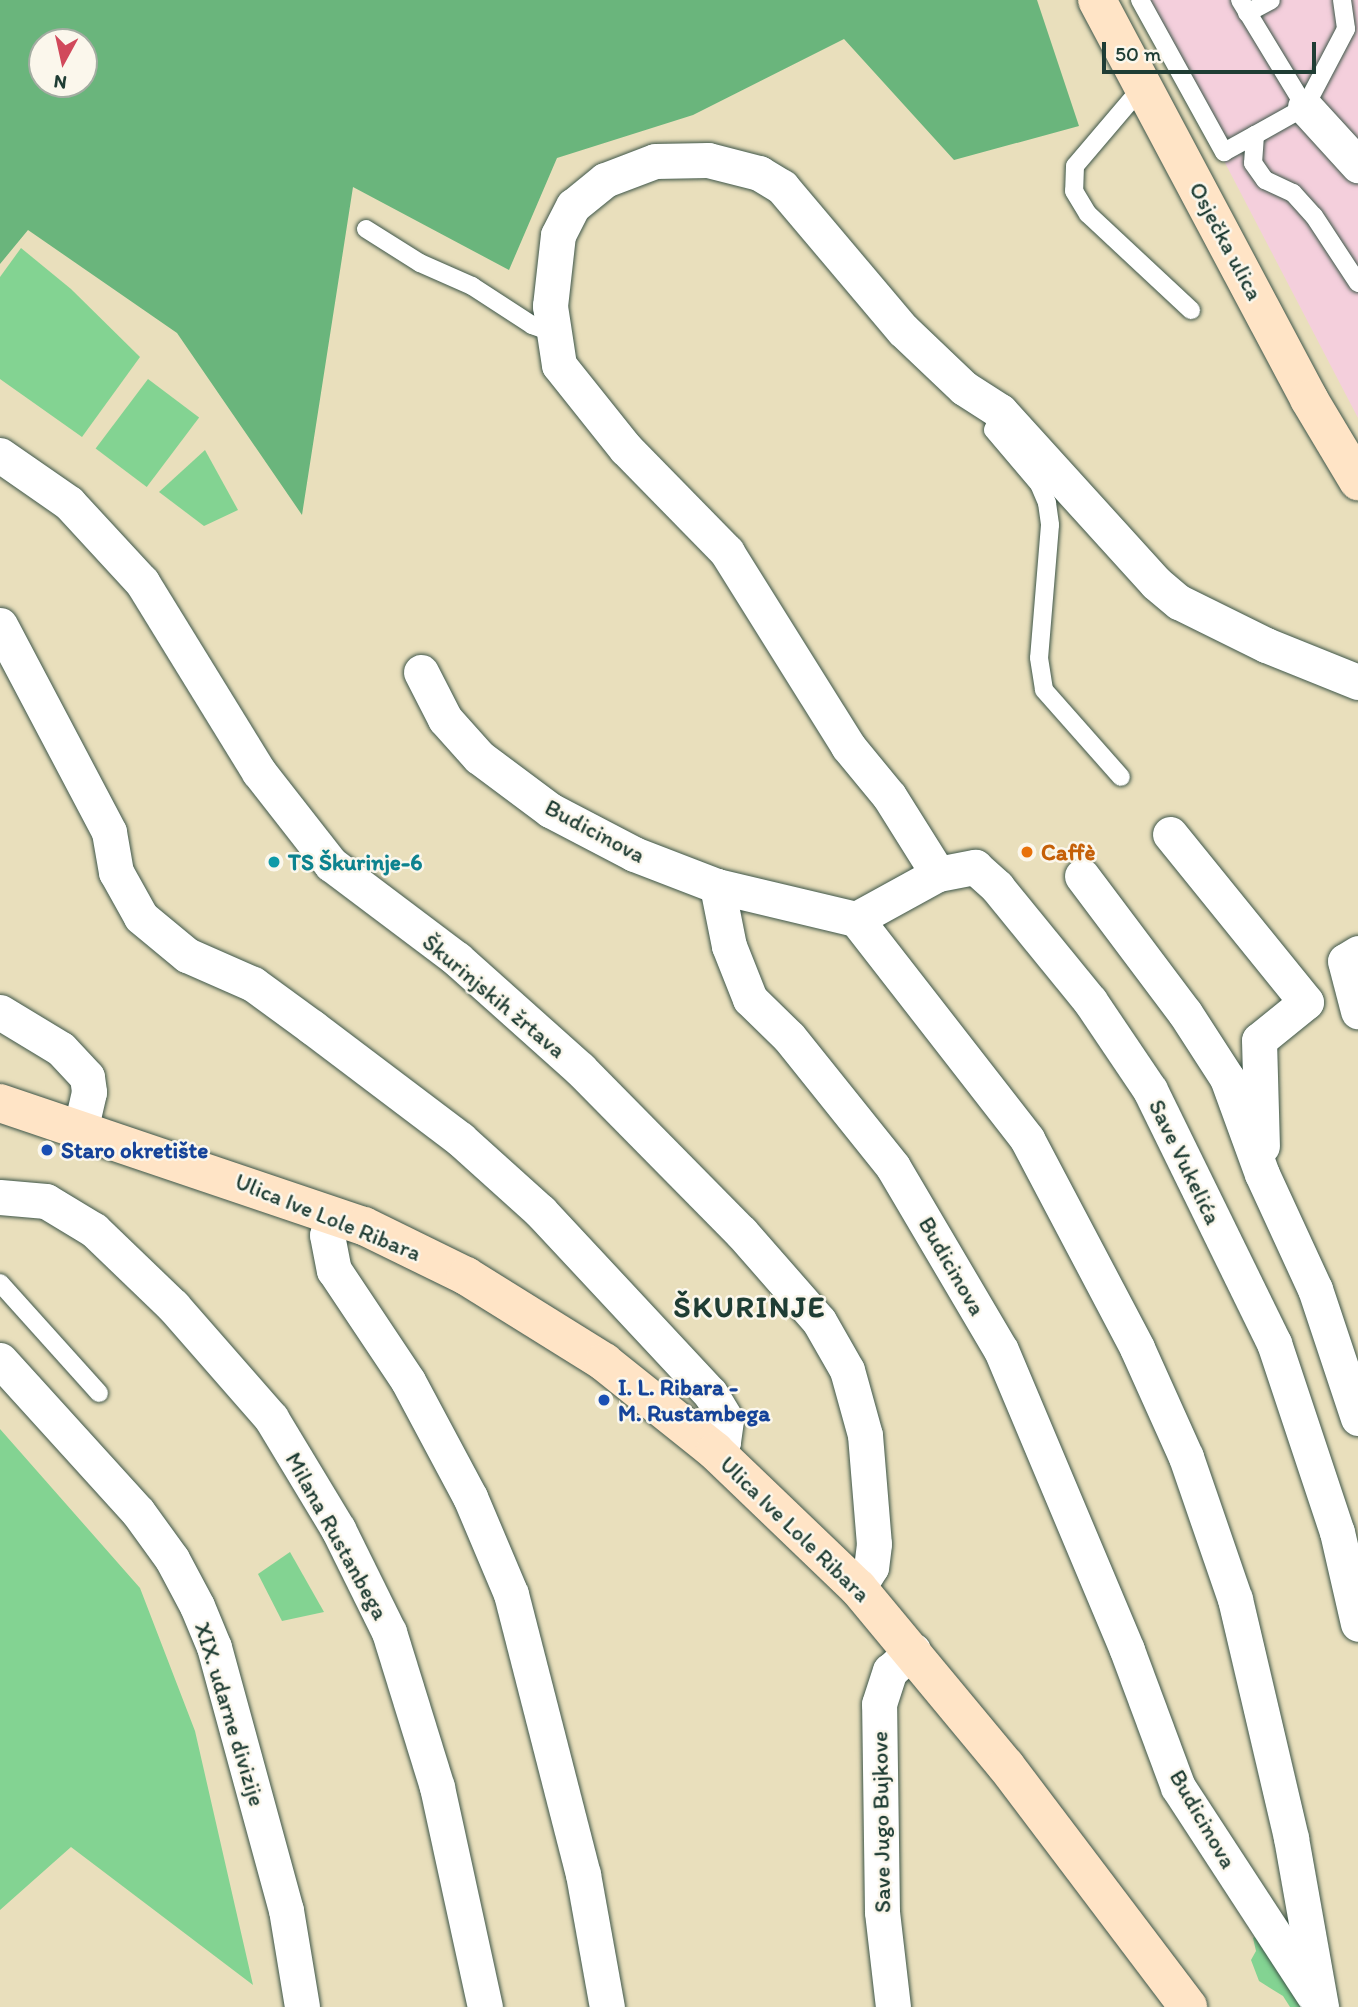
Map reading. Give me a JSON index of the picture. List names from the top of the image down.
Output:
{
  "streets": {
    "street": [
      "Osječka ulica",
      "Budicinova",
      "Škurinjskih žrtava",
      "Save Vukelića",
      "Ulica Ive Lole Ribara",
      "Milana Rustanbega",
      "XIX. udarne divizije",
      "Save Jugo Bujkove"
    ]
  },
  "crossings": [
    ["Škurinjskih žrtava", "Ulica Ive Lole Ribara"],
    ["Ulica Ive Lole Ribara", "Save Jugo Bujkove"]
  ],
  "districts": ["ŠKURINJE"],
  "places": [
    "Caffè",
    "TS Škurinje-6",
    "Staro okretište",
    "I. L. Ribara - M. Rustambega"
  ],
  "scale_bar": "50 m",
  "north": "bottom"
}
